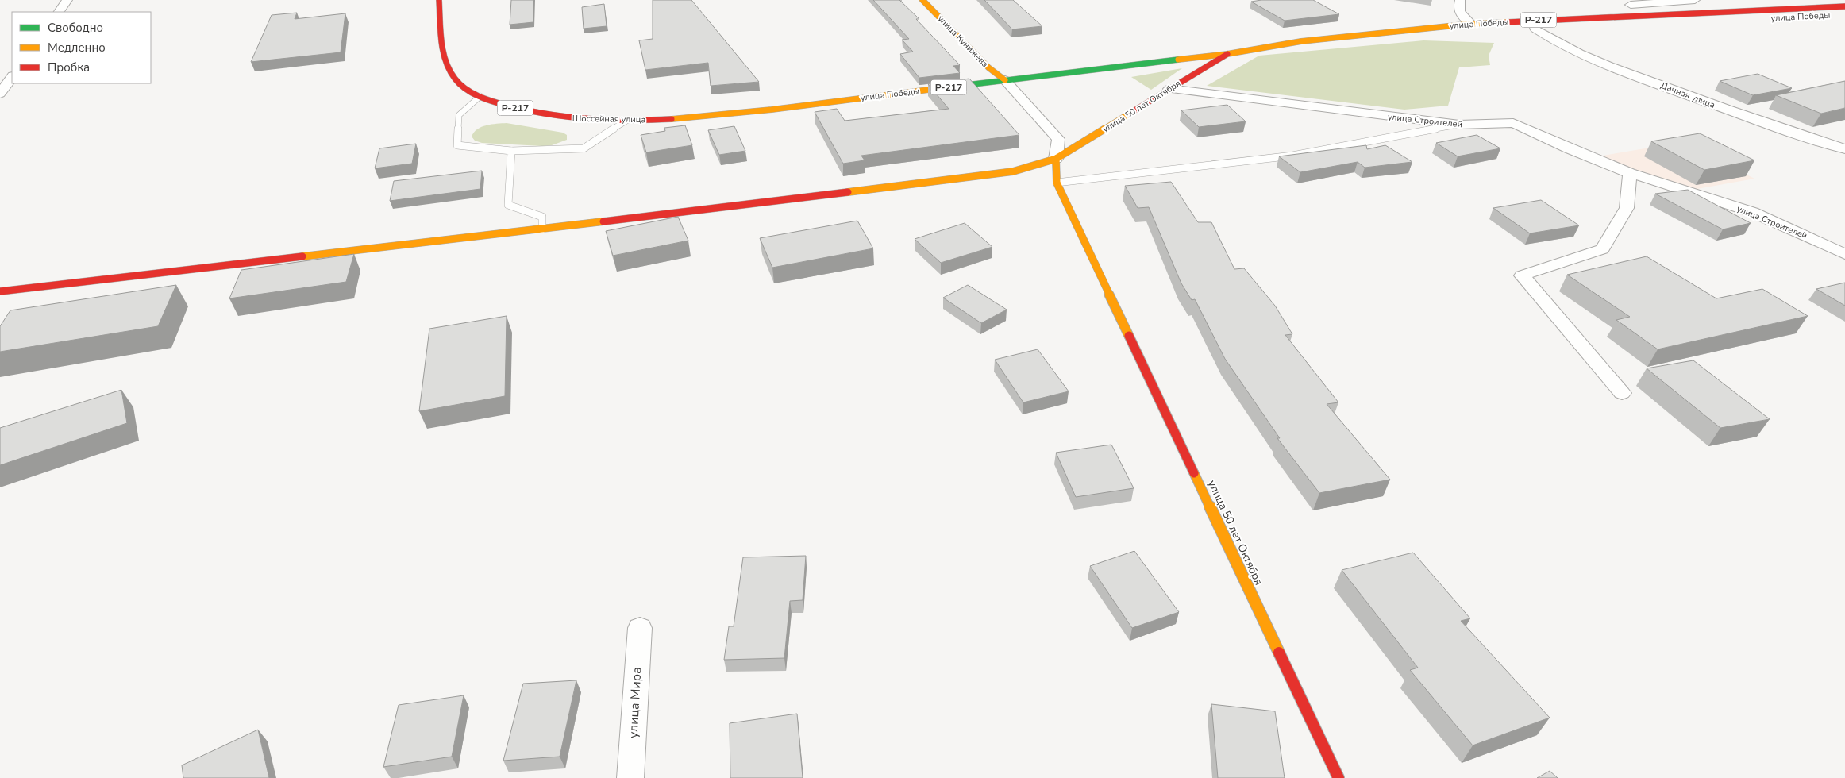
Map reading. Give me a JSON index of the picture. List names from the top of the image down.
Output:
{
  "streets": {
    "main road": [
      "улица Победы",
      "Р-217",
      "улица Кунижева",
      "улица 50 лет Октября",
      "Шоссейная улица"
    ],
    "street": ["Дачная улица", "улица Строителей", "улица Мира"]
  },
  "crossings": [
    ["улица Победы", "улица Кунижева"],
    ["улица Победы", "Дачная улица"],
    ["улица Победы", "улица 50 лет Октября"],
    ["улица Победы", "Шоссейная улица"],
    ["улица 50 лет Октября", "улица Строителей"]
  ],
  "legend": ["Свободно", "Медленно", "Пробка"]
}
